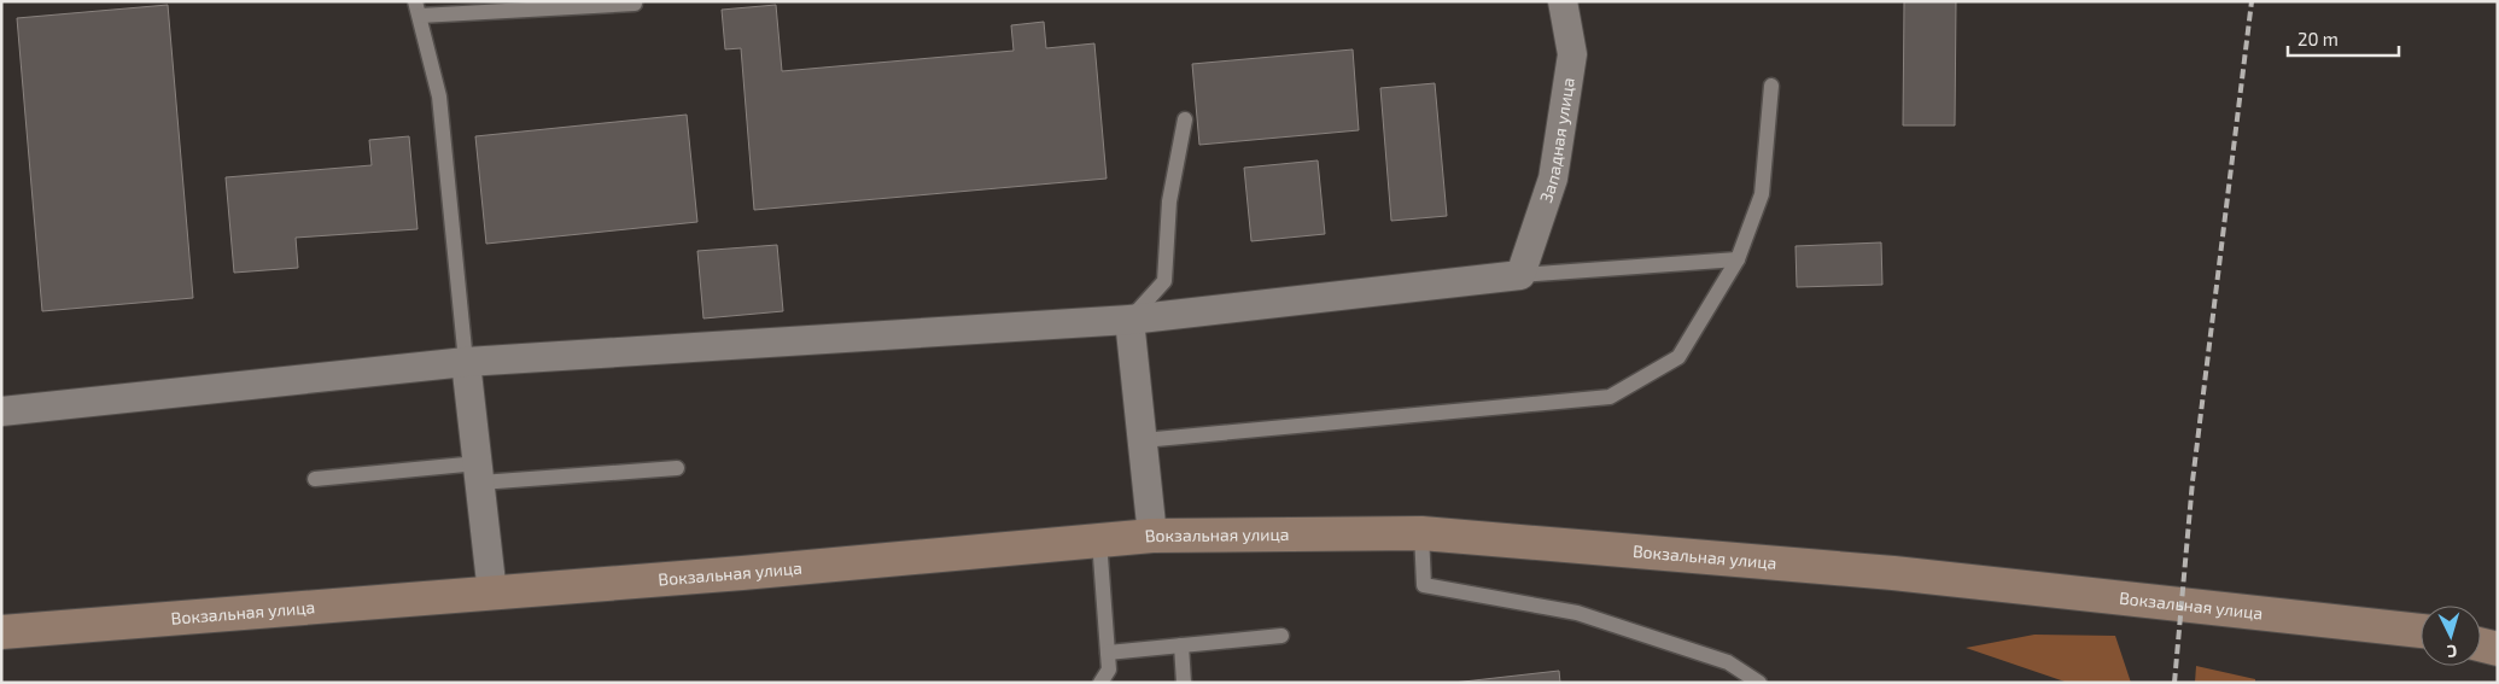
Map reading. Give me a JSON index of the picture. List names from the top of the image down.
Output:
{
  "streets": {
    "main road": ["Вокзальная улица"],
    "street": ["Западная улица"]
  },
  "scale_bar": "20 m",
  "north": "bottom"
}
